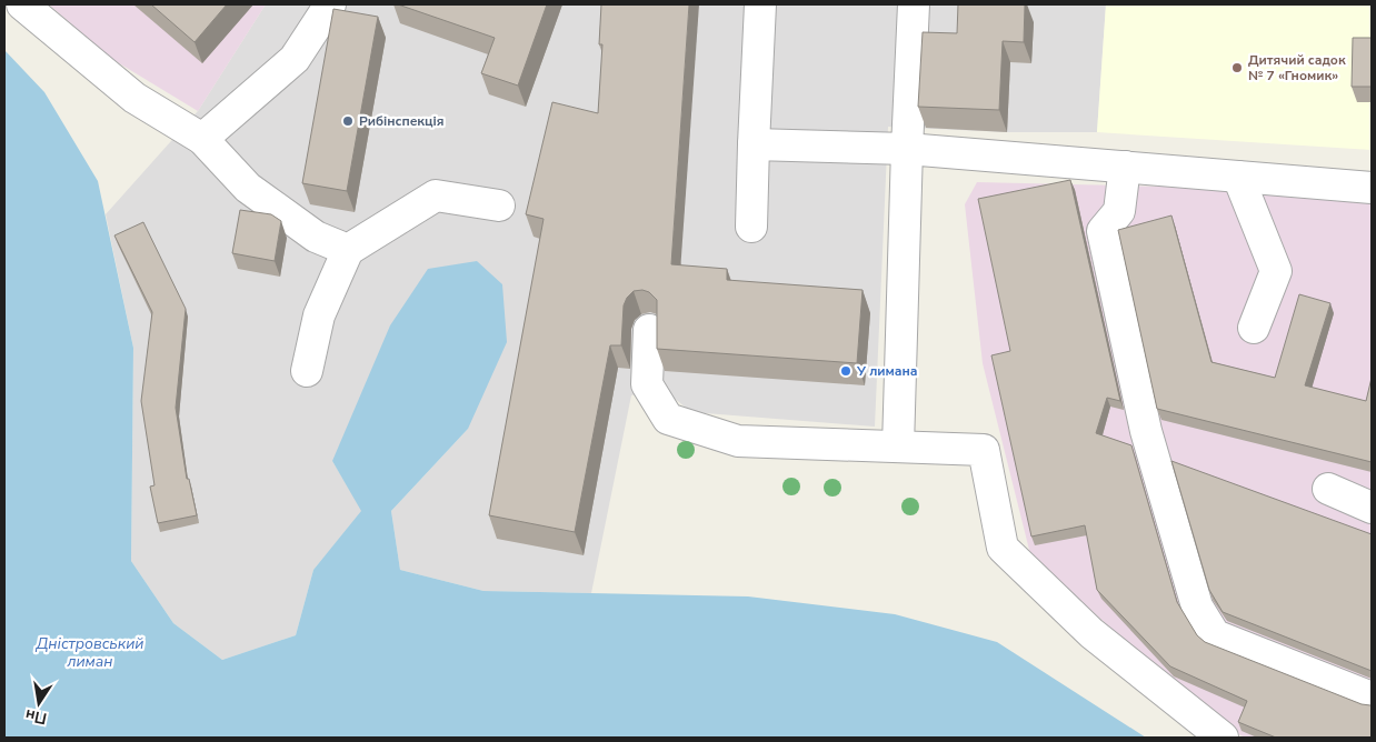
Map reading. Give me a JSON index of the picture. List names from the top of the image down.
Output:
{
  "water": ["Дністровський лиман"],
  "places": ["Дитячий садок № 7 «Гномик»", "Рибінспекція", "У лимана"],
  "north": "bottom"
}
